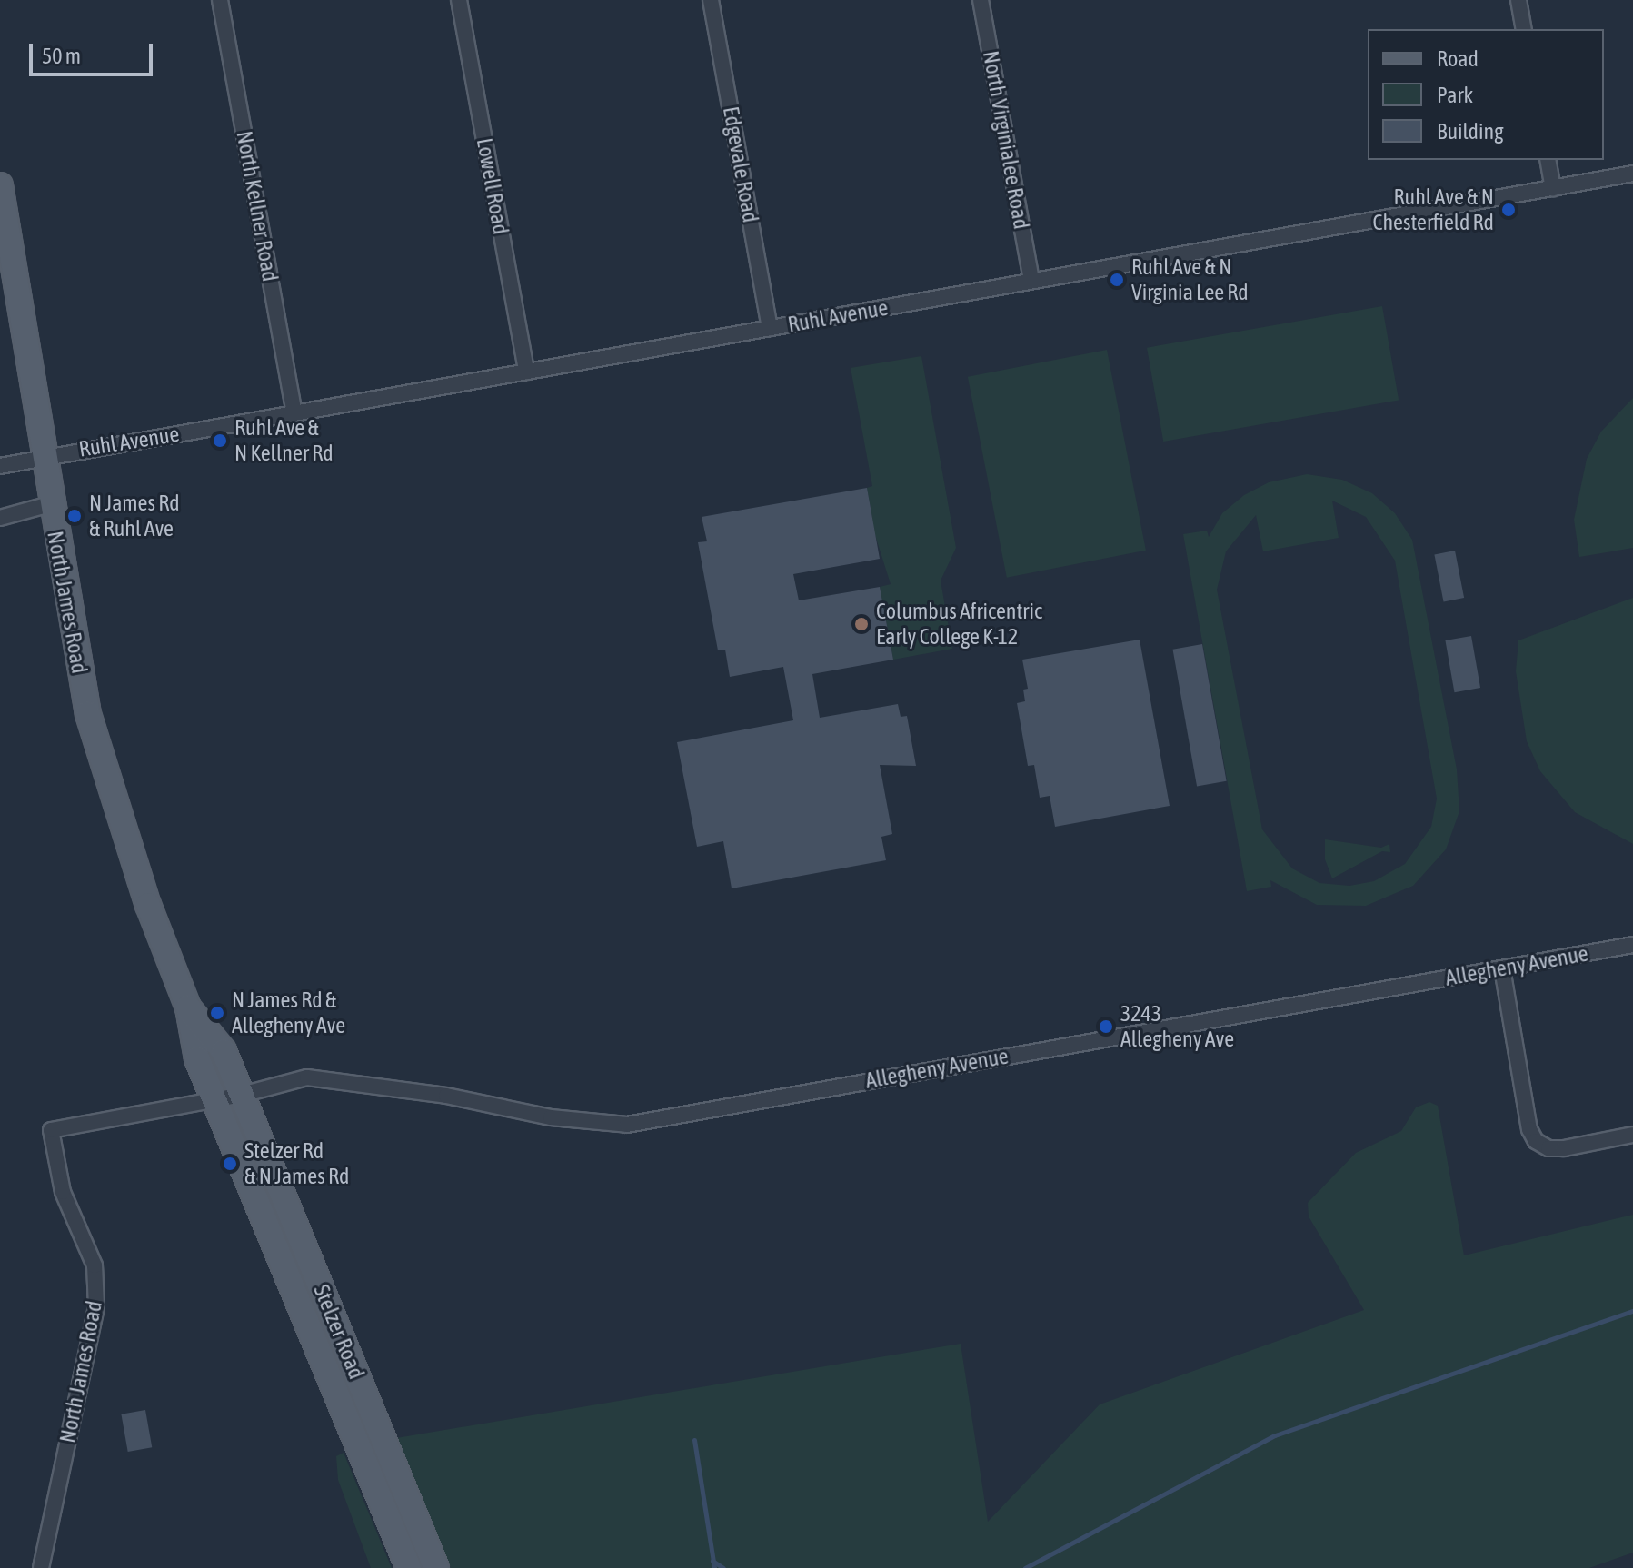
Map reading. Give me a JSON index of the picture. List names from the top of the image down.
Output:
{
  "streets": {
    "main road": ["North James Road", "Stelzer Road"],
    "street": [
      "North Virginialee Road",
      "Edgevale Road",
      "Lowell Road",
      "North Kellner Road",
      "Ruhl Avenue",
      "Allegheny Avenue"
    ]
  },
  "crossings": [
    ["North Virginialee Road", "Ruhl Avenue"],
    ["Edgevale Road", "Ruhl Avenue"],
    ["Lowell Road", "Ruhl Avenue"],
    ["North Kellner Road", "Ruhl Avenue"],
    ["Ruhl Avenue", "North James Road"],
    ["North James Road", "Allegheny Avenue"],
    ["North James Road", "Stelzer Road"],
    ["Allegheny Avenue", "Stelzer Road"]
  ],
  "places": [
    "Ruhl Ave & N Chesterfield Rd",
    "Ruhl Ave & N Virginia Lee Rd",
    "Ruhl Ave & N Kellner Rd",
    "N James Rd & Ruhl Ave",
    "Columbus Africentric Early College K-12",
    "N James Rd & Allegheny Ave",
    "3243 Allegheny Ave",
    "Stelzer Rd & N James Rd"
  ],
  "legend": ["Road", "Park", "Building"],
  "scale_bar": "50 m"
}
